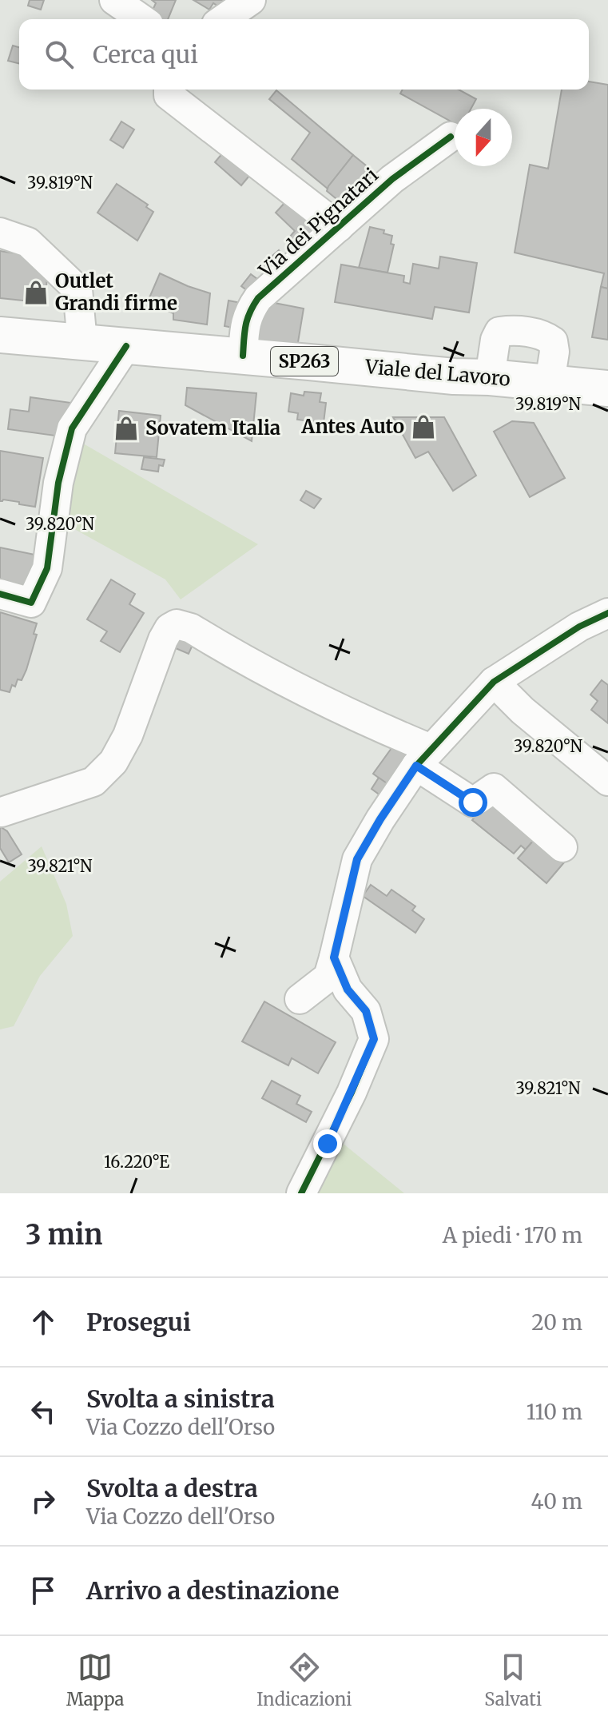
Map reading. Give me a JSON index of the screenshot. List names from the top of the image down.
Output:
{
  "streets": {
    "main road": ["SP263", "Viale del Lavoro"],
    "street": ["Via dei Pignatari"]
  },
  "crossings": [
    ["Via dei Pignatari", "Viale del Lavoro"]
  ],
  "places": {
    "shop": ["Outlet Grandi firme", "Antes Auto", "Sovatem Italia"]
  },
  "north": "bottom",
  "page": {
    "search": "Cerca qui",
    "heading": ["3 min", "A piedi · 170 m"],
    "list": [
      ["Prosegui", "20 m"],
      ["Svolta a sinistra", "Via Cozzo dell'Orso", "110 m"],
      ["Svolta a destra", "Via Cozzo dell'Orso", "40 m"],
      "Arrivo a destinazione"
    ],
    "nav": ["Mappa", "Indicazioni", "Salvati"]
  },
  "coordinates": [
    "39.819°N",
    "39.820°N",
    "39.821°N",
    "16.220°E"
  ]
}
